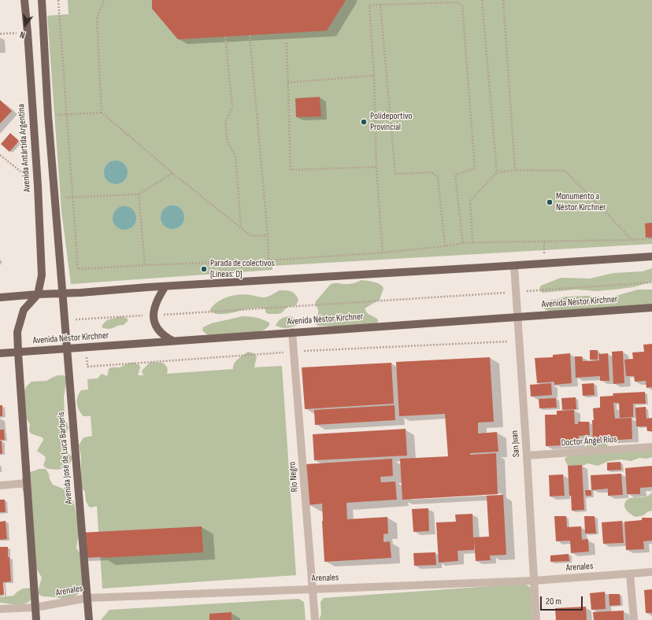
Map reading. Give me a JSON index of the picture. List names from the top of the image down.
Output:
{
  "streets": {
    "main road": ["Avenida Antártida Argentina", "Avenida Néstor Kirchner", "Avenida José de Luca Barberis"],
    "street": [
      "Doctor Ángel Ríos",
      "San Juan",
      "Río Negro",
      "Arenales"
    ]
  },
  "crossings": [
    ["Avenida Néstor Kirchner", "San Juan"],
    ["Avenida Néstor Kirchner", "Avenida José de Luca Barberis"],
    ["Avenida Néstor Kirchner", "Río Negro"],
    ["Doctor Ángel Ríos", "San Juan"],
    ["San Juan", "Arenales"],
    ["Avenida José de Luca Barberis", "Arenales"],
    ["Río Negro", "Arenales"]
  ],
  "places": ["Polideportivo Provincial", "Monumento a Néstor Kirchner", "Parada de colectivos [Lineas: D]"],
  "scale_bar": "20 m",
  "north": "bottom"
}
